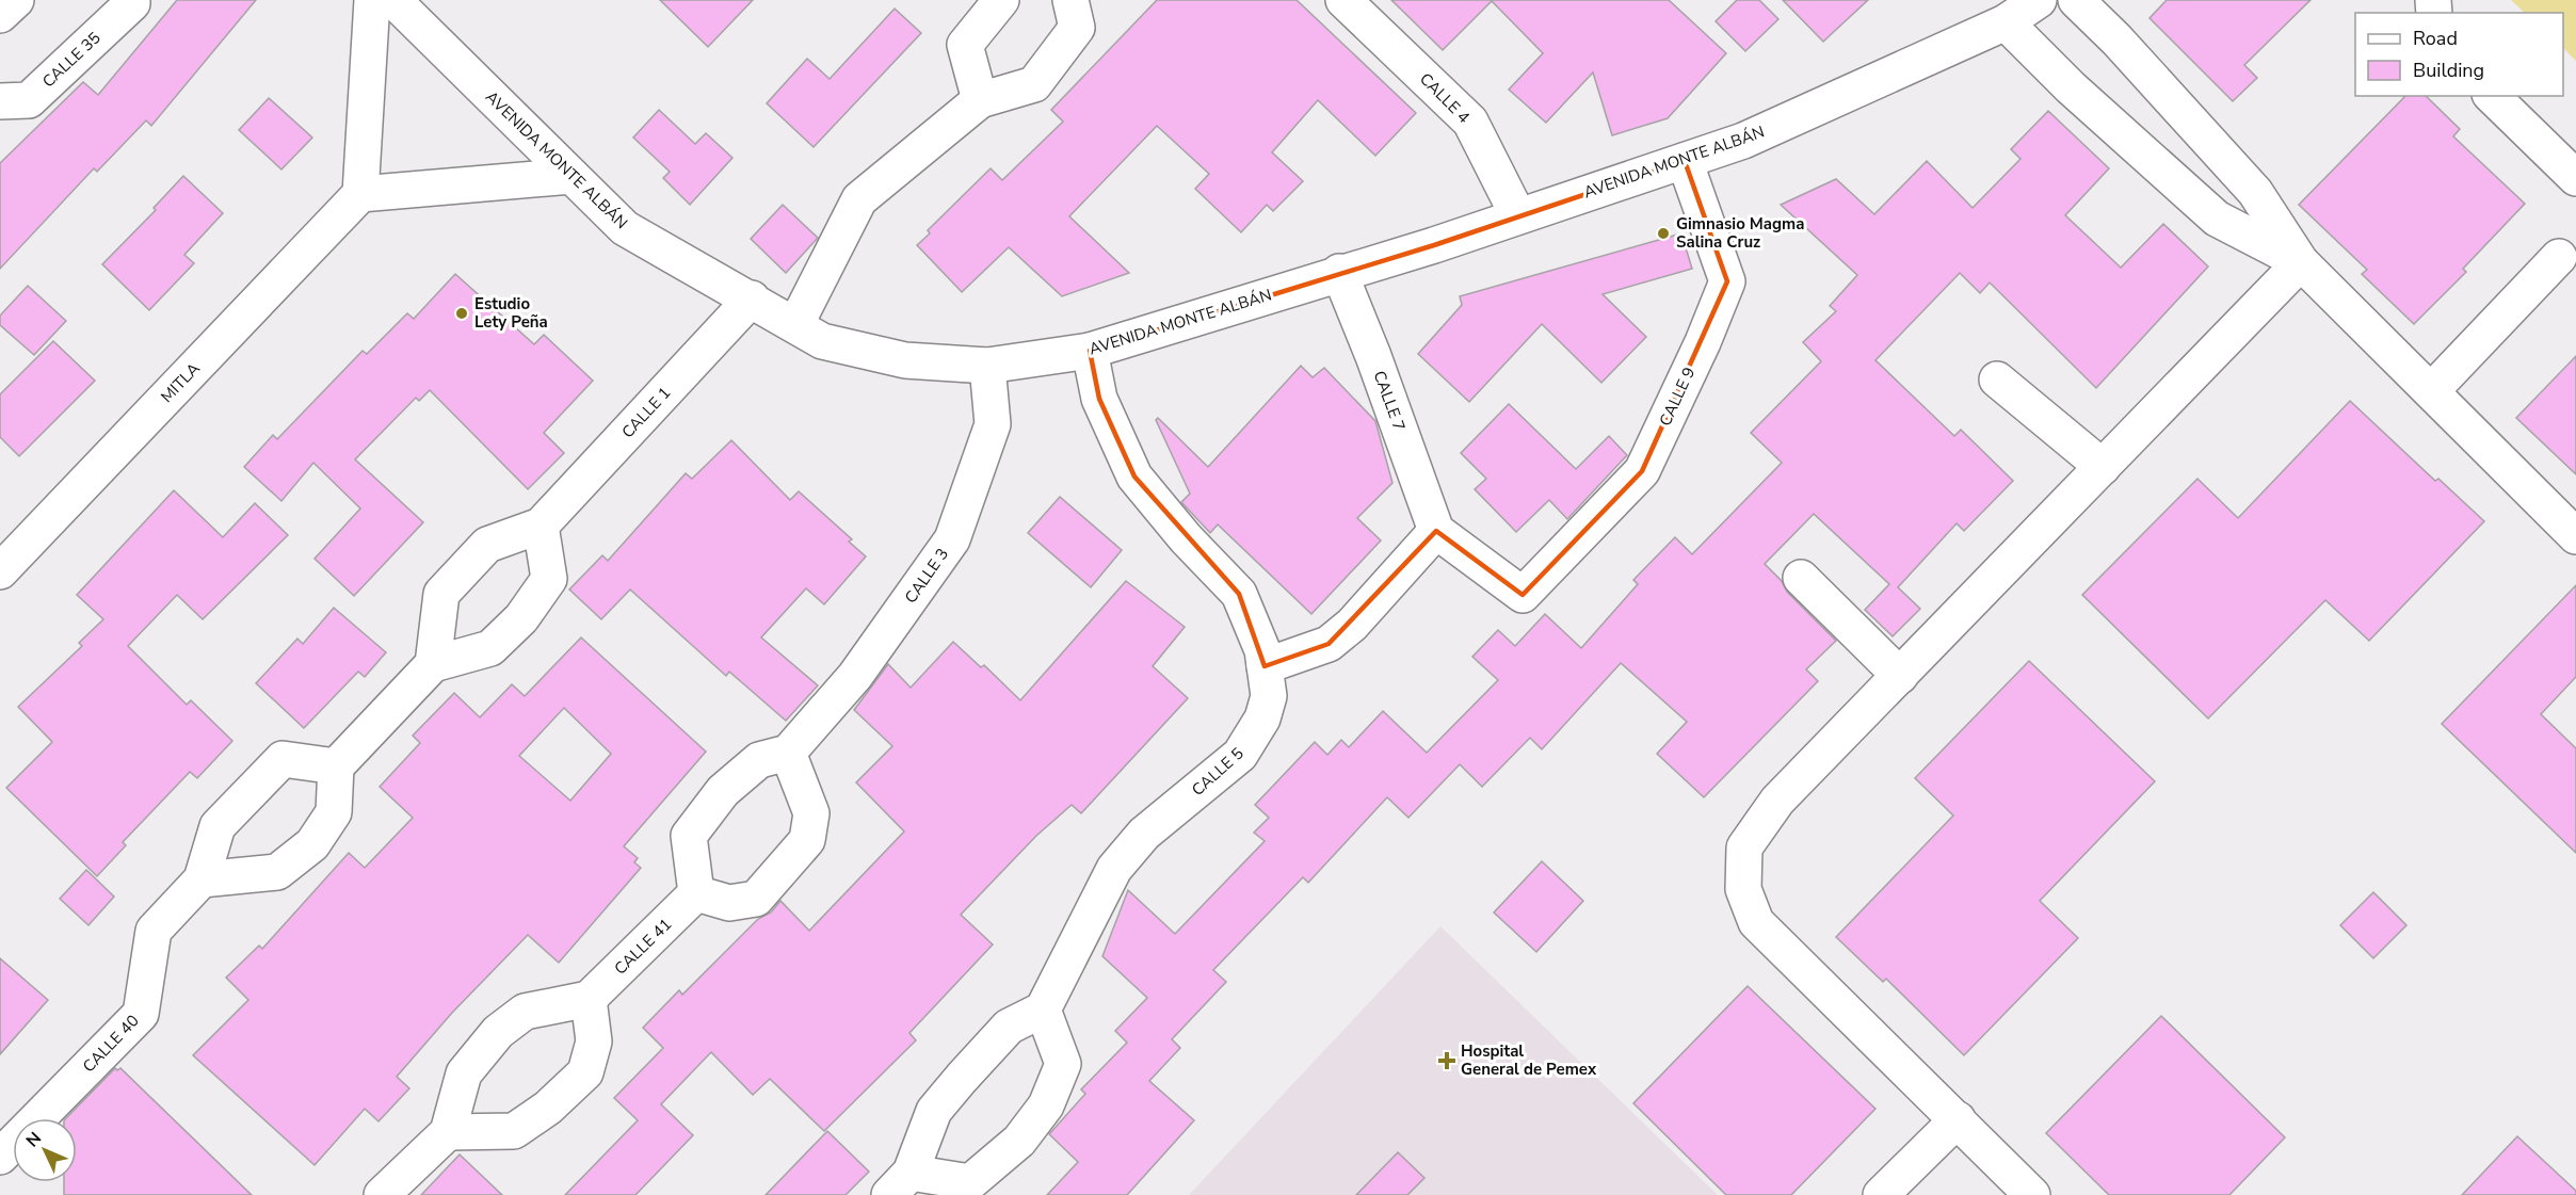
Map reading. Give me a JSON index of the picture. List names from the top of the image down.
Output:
{
  "streets": {
    "street": [
      "CALLE 35",
      "CALLE 4",
      "AVENIDA MONTE ALBÁN",
      "MITLA",
      "CALLE 9",
      "CALLE 7",
      "CALLE 1",
      "CALLE 3",
      "CALLE 5",
      "CALLE 41",
      "CALLE 40"
    ]
  },
  "crossings": [
    ["CALLE 4", "AVENIDA MONTE ALBÁN"],
    ["AVENIDA MONTE ALBÁN", "CALLE 9"],
    ["AVENIDA MONTE ALBÁN", "CALLE 7"],
    ["AVENIDA MONTE ALBÁN", "CALLE 1"],
    ["AVENIDA MONTE ALBÁN", "CALLE 3"],
    ["AVENIDA MONTE ALBÁN", "CALLE 5"],
    ["CALLE 9", "CALLE 7"]
  ],
  "places": {
    "other": ["Gimnasio Magma Salina Cruz", "Estudio Lety Peña"],
    "health": ["Hospital General de Pemex"]
  },
  "legend": ["Road", "Building"],
  "north": "top left"
}
